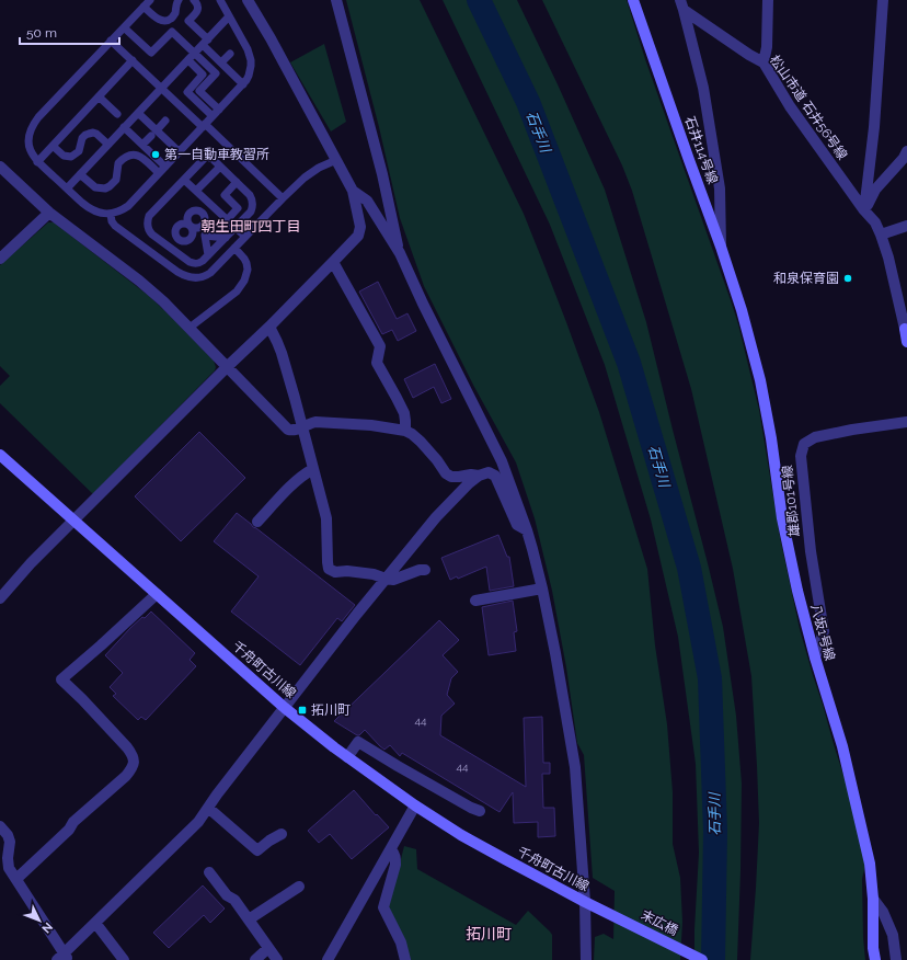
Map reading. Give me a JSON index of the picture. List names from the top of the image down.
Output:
{
  "streets": {
    "street": [
      "松山市道 石井56号線",
      "石井114号線",
      "雄郡101号線",
      "八坂1号線",
      "千舟町古川線",
      "末広橋"
    ]
  },
  "crossings": [
    ["石井114号線", "八坂1号線"],
    ["雄郡101号線", "八坂1号線"],
    ["千舟町古川線", "末広橋"]
  ],
  "districts": ["朝生田町四丁目", "拓川町"],
  "water": ["石手川"],
  "places": {
    "other": ["第一自動車教習所", "和泉保育園"],
    "transit": ["拓川町"]
  },
  "house_numbers": ["44", "44"],
  "scale_bar": "50 m",
  "north": "bottom right"
}
